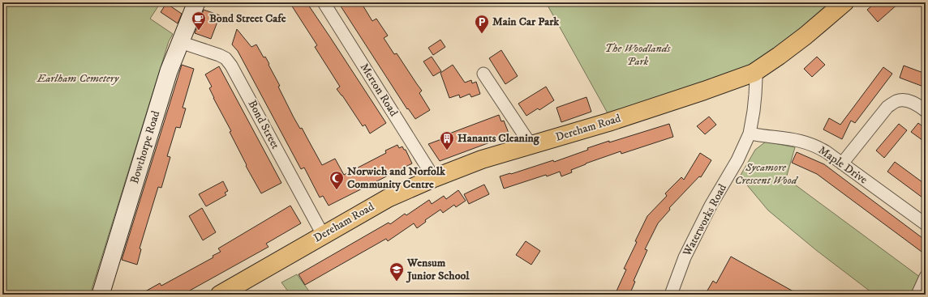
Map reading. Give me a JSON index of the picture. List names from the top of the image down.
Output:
{
  "streets": {
    "main road": ["Dereham Road"],
    "street": [
      "Merton Road",
      "Bond Street",
      "Bowthorpe Road",
      "Maple Drive",
      "Waterworks Road"
    ]
  },
  "crossings": [
    ["Merton Road", "Dereham Road"],
    ["Bond Street", "Dereham Road"],
    ["Bond Street", "Bowthorpe Road"],
    ["Dereham Road", "Waterworks Road"],
    ["Maple Drive", "Waterworks Road"]
  ],
  "parks": ["The Woodlands Park", "Earlham Cemetery", "Sycamore Crescent Wood"],
  "places": {
    "cafe": ["Bond Street Cafe"],
    "parking": ["Main Car Park"],
    "building": ["Hanants Cleaning"],
    "mosque": ["Norwich and Norfolk Community Centre"],
    "school or university": ["Wensum Junior School"]
  }
}
